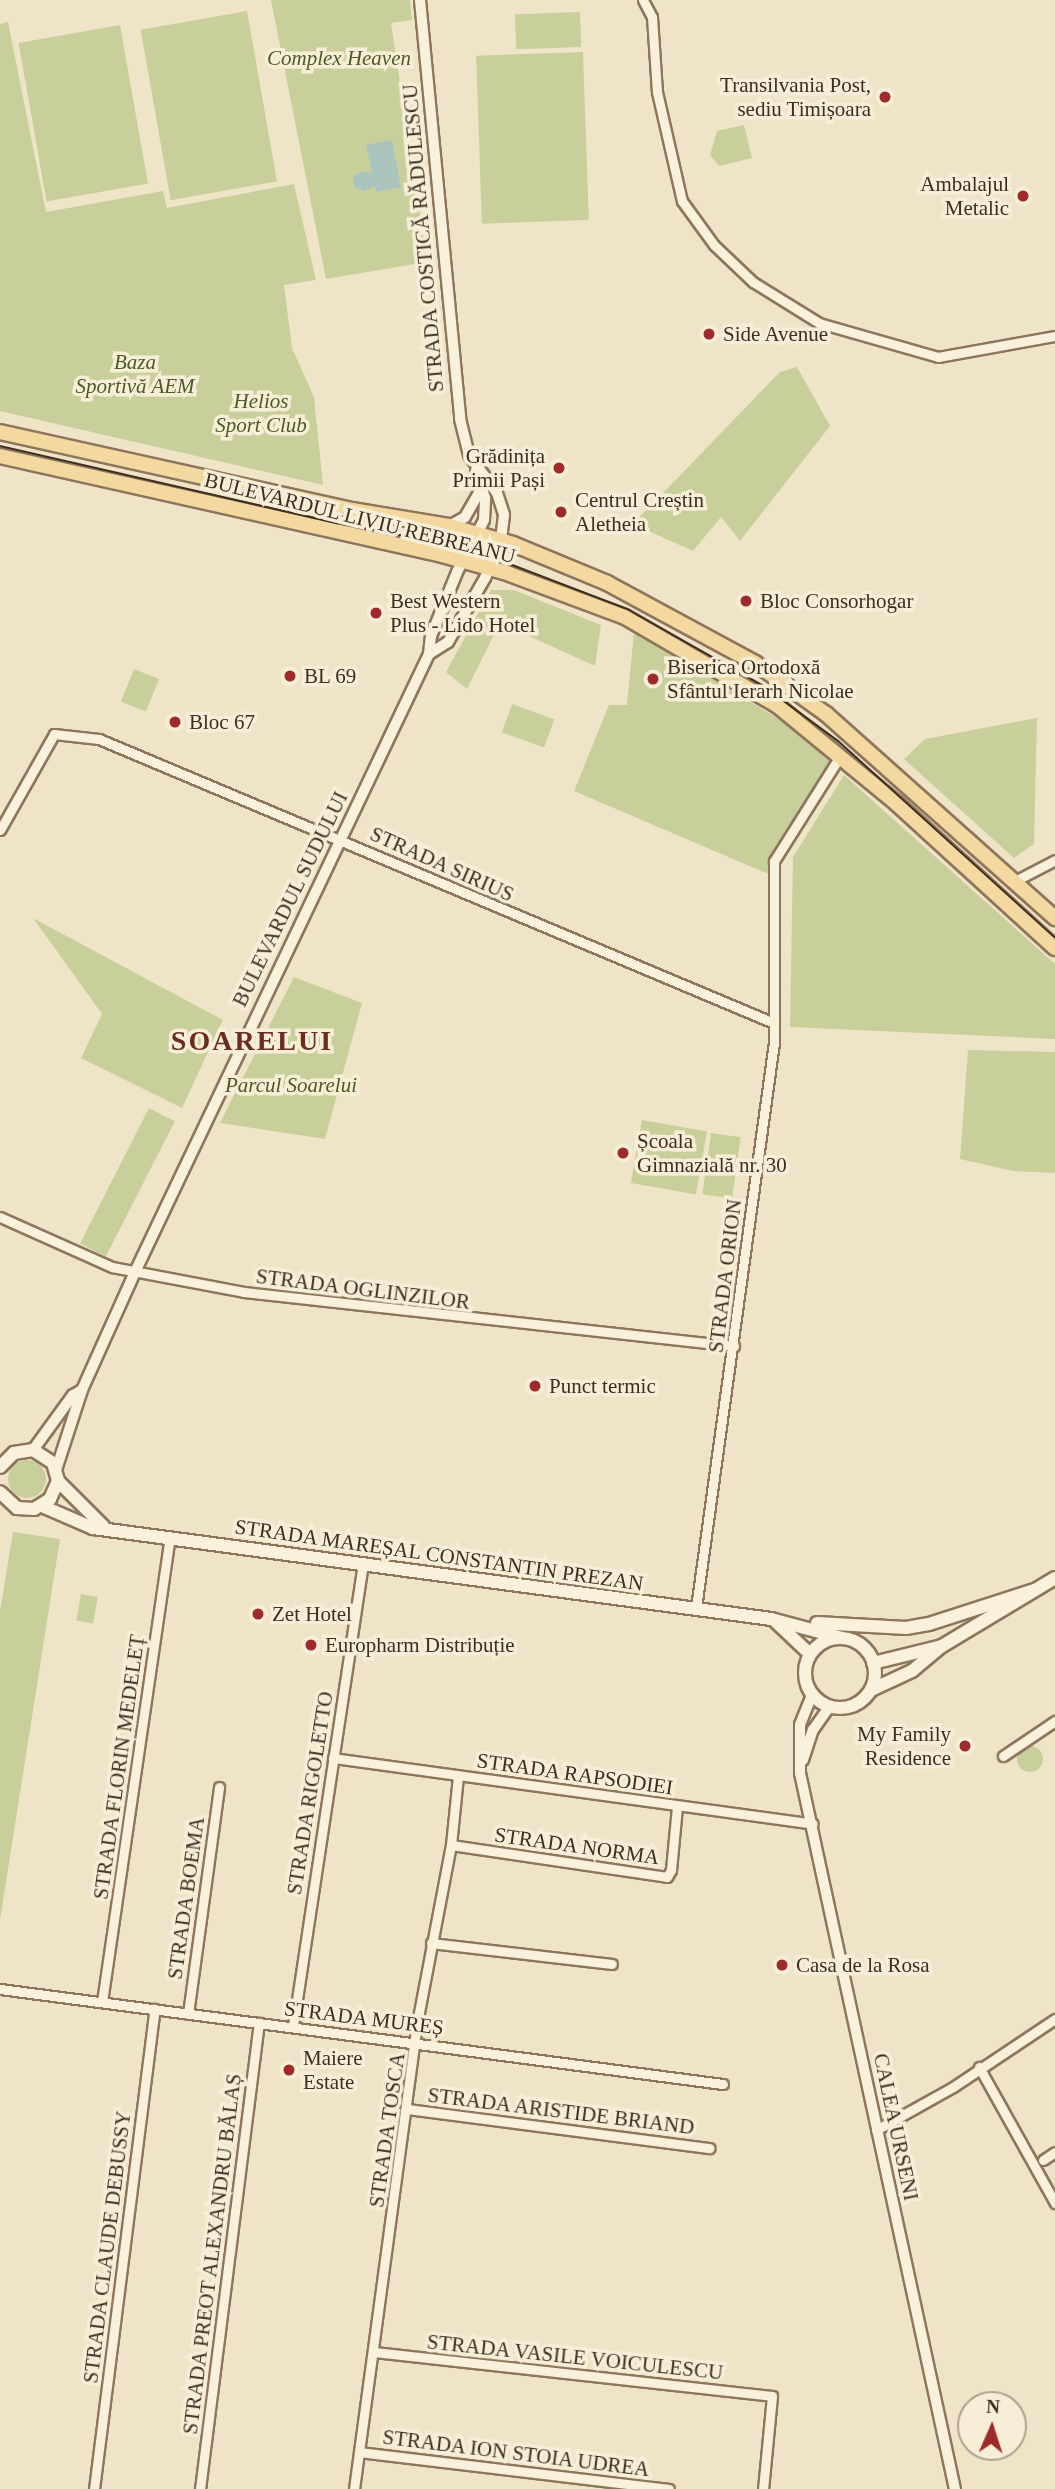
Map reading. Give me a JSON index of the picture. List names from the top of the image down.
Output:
{
  "streets": {
    "main road": ["BULEVARDUL LIVIU REBREANU", "STRADA MAREȘAL CONSTANTIN PREZAN"],
    "street": [
      "STRADA COSTICĂ RĂDULESCU",
      "STRADA SIRIUS",
      "BULEVARDUL SUDULUI",
      "STRADA ORION",
      "STRADA OGLINZILOR",
      "STRADA FLORIN MEDELEȚ",
      "STRADA RAPSODIEI",
      "STRADA RIGOLETTO",
      "STRADA NORMA",
      "STRADA BOEMA",
      "STRADA MUREȘ",
      "STRADA ARISTIDE BRIAND",
      "CALEA URSENI",
      "STRADA TOSCA",
      "STRADA CLAUDE DEBUSSY",
      "STRADA PREOT ALEXANDRU BĂLAȘ",
      "STRADA VASILE VOICULESCU",
      "STRADA ION STOIA UDREA"
    ]
  },
  "crossings": [
    ["STRADA COSTICĂ RĂDULESCU", "BULEVARDUL LIVIU REBREANU"],
    ["STRADA COSTICĂ RĂDULESCU", "BULEVARDUL SUDULUI"],
    ["BULEVARDUL LIVIU REBREANU", "BULEVARDUL SUDULUI"],
    ["BULEVARDUL LIVIU REBREANU", "STRADA ORION"],
    ["STRADA SIRIUS", "BULEVARDUL SUDULUI"],
    ["STRADA SIRIUS", "STRADA ORION"],
    ["BULEVARDUL SUDULUI", "STRADA OGLINZILOR"],
    ["STRADA ORION", "STRADA OGLINZILOR"],
    ["STRADA ORION", "STRADA MAREȘAL CONSTANTIN PREZAN"],
    ["STRADA MAREȘAL CONSTANTIN PREZAN", "STRADA FLORIN MEDELEȚ"],
    ["STRADA MAREȘAL CONSTANTIN PREZAN", "STRADA RIGOLETTO"],
    ["STRADA MAREȘAL CONSTANTIN PREZAN", "CALEA URSENI"],
    ["STRADA FLORIN MEDELEȚ", "STRADA MUREȘ"],
    ["STRADA RAPSODIEI", "STRADA RIGOLETTO"],
    ["STRADA RAPSODIEI", "STRADA NORMA"],
    ["STRADA RAPSODIEI", "CALEA URSENI"],
    ["STRADA RAPSODIEI", "STRADA TOSCA"],
    ["STRADA RIGOLETTO", "STRADA MUREȘ"],
    ["STRADA NORMA", "STRADA TOSCA"],
    ["STRADA BOEMA", "STRADA MUREȘ"],
    ["STRADA MUREȘ", "STRADA TOSCA"],
    ["STRADA MUREȘ", "STRADA CLAUDE DEBUSSY"],
    ["STRADA MUREȘ", "STRADA PREOT ALEXANDRU BĂLAȘ"],
    ["STRADA ARISTIDE BRIAND", "STRADA TOSCA"],
    ["STRADA TOSCA", "STRADA VASILE VOICULESCU"],
    ["STRADA TOSCA", "STRADA ION STOIA UDREA"]
  ],
  "districts": ["SOARELUI"],
  "parks": [
    "Complex Heaven",
    "Baza Sportivă AEM",
    "Helios Sport Club",
    "Parcul Soarelui"
  ],
  "places": [
    "Transilvania Post, sediu Timișoara",
    "Ambalajul Metalic",
    "Side Avenue",
    "Grădinița Primii Pași",
    "Centrul Creștin Aletheia",
    "Bloc Consorhogar",
    "Best Western Plus - Lido Hotel",
    "BL 69",
    "Biserica Ortodoxă Sfântul Ierarh Nicolae",
    "Bloc 67",
    "Școala Gimnazială nr. 30",
    "Punct termic",
    "Zet Hotel",
    "Europharm Distribuție",
    "My Family Residence",
    "Casa de la Rosa",
    "Maiere Estate"
  ],
  "north": "top"
}
